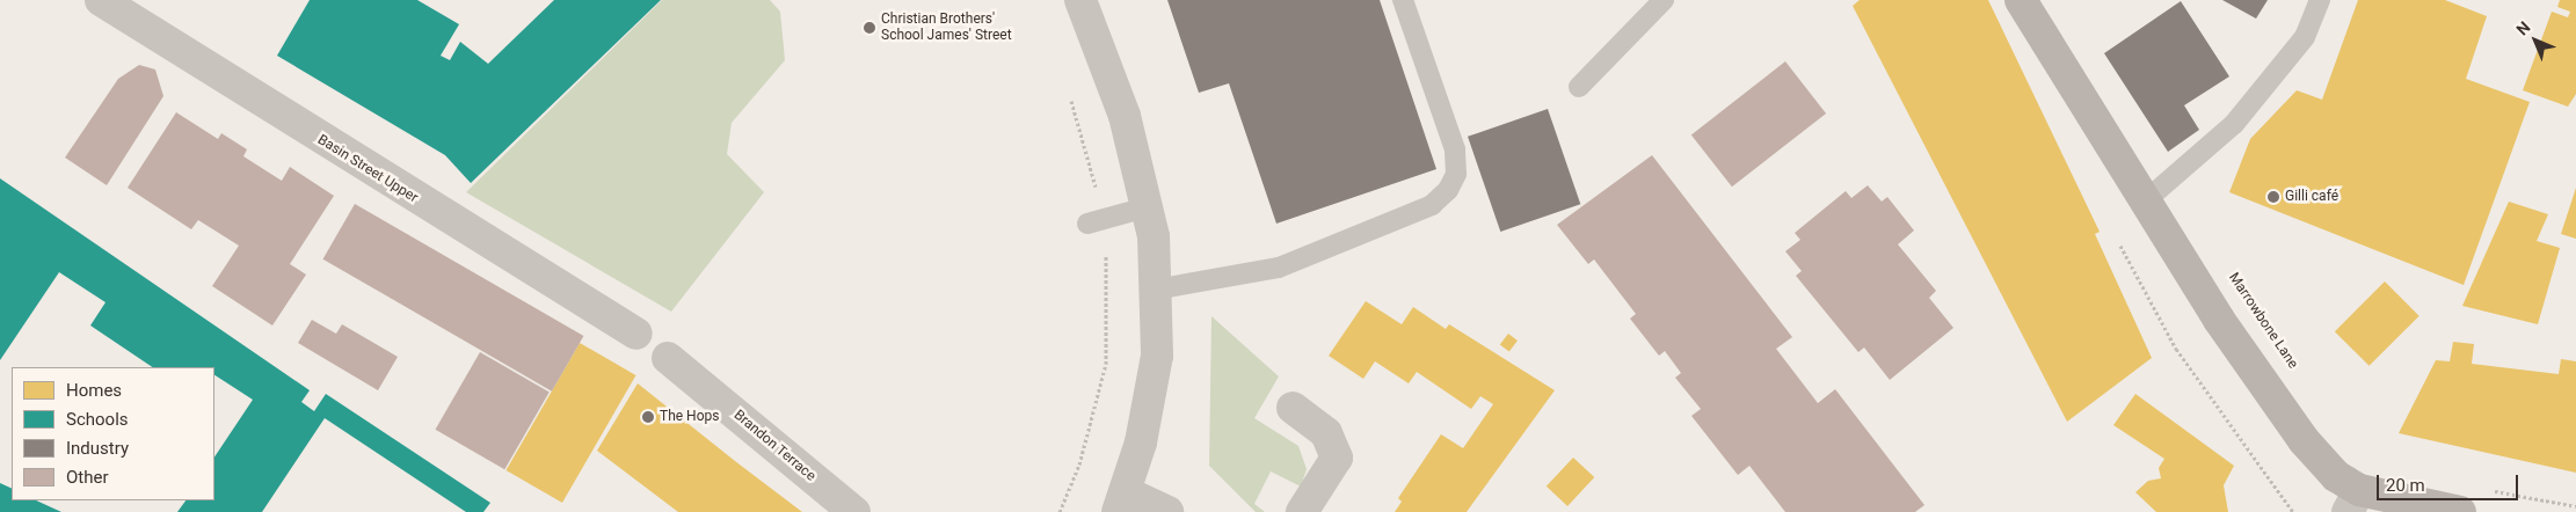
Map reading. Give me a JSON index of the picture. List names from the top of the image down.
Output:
{
  "streets": {
    "street": ["Basin Street Upper", "Brandon Terrace"]
  },
  "places": ["Christian Brothers' School James' Street", "Gilli café", "The Hops"],
  "legend": [
    "Homes",
    "Schools",
    "Industry",
    "Other"
  ],
  "scale_bar": "20 m",
  "north": "top left"
}
